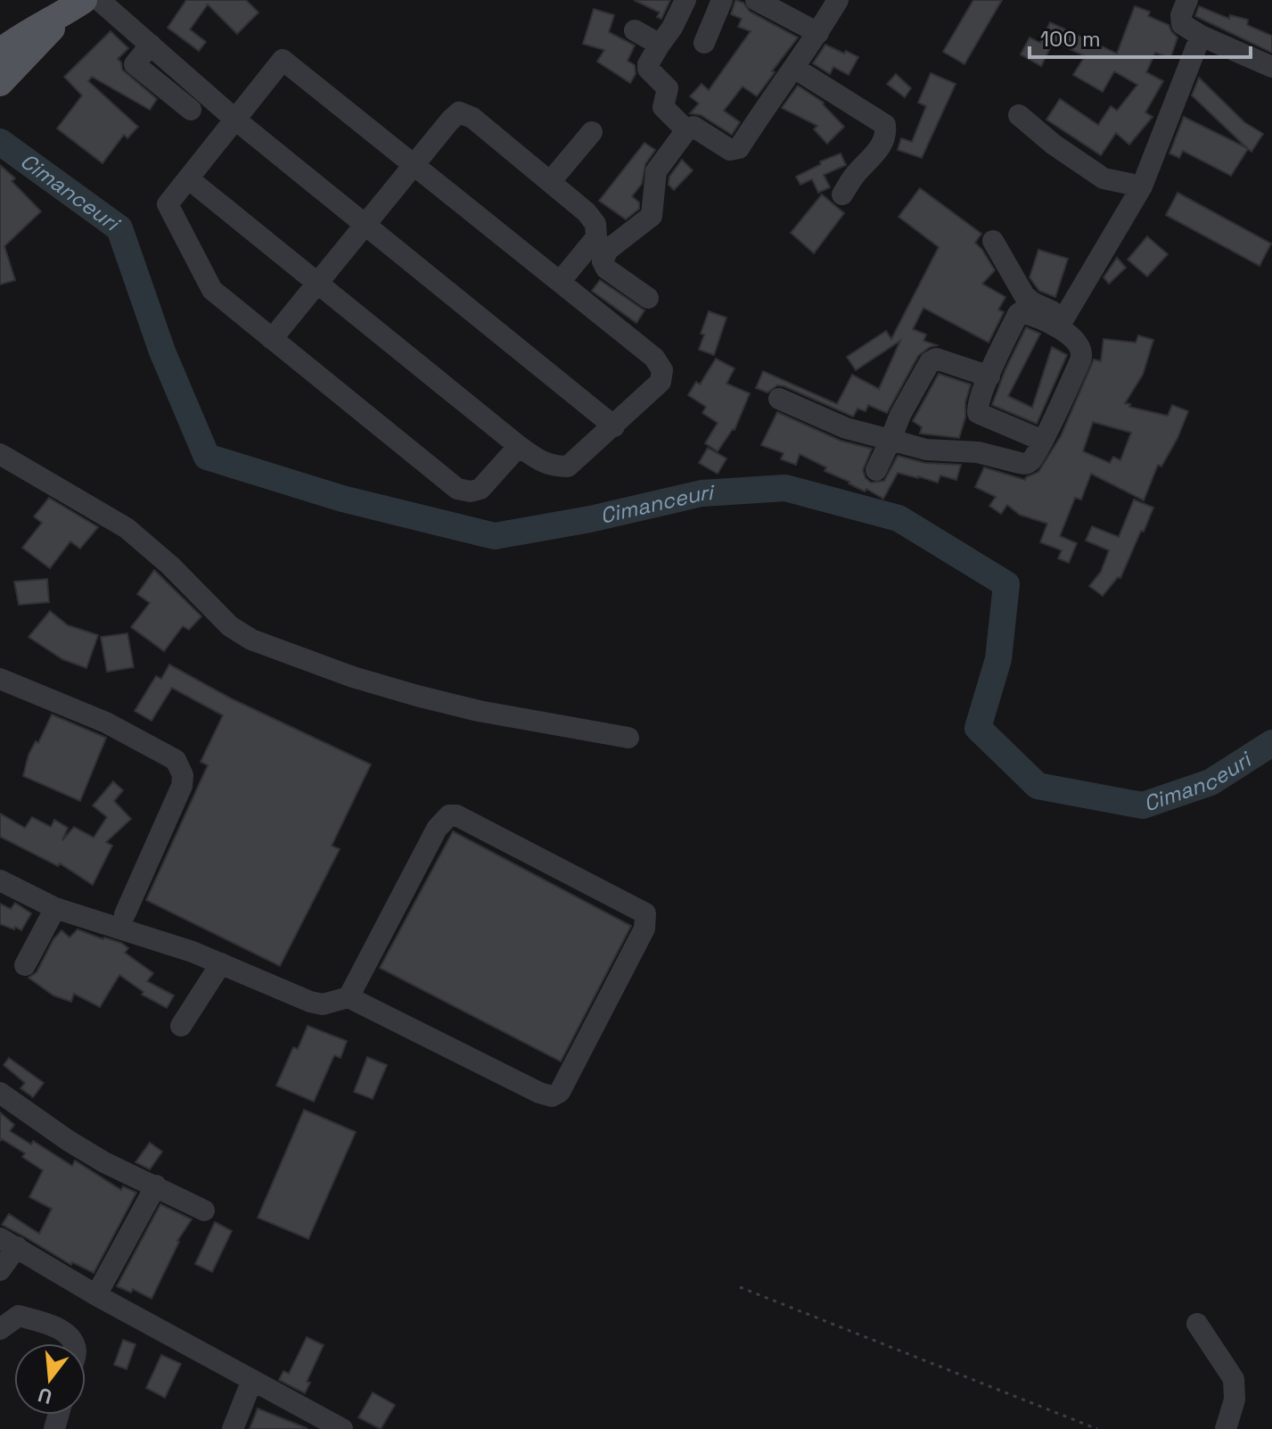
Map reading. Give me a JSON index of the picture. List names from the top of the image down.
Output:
{
  "water": ["Cimanceuri"],
  "scale_bar": "100 m",
  "north": "bottom"
}
